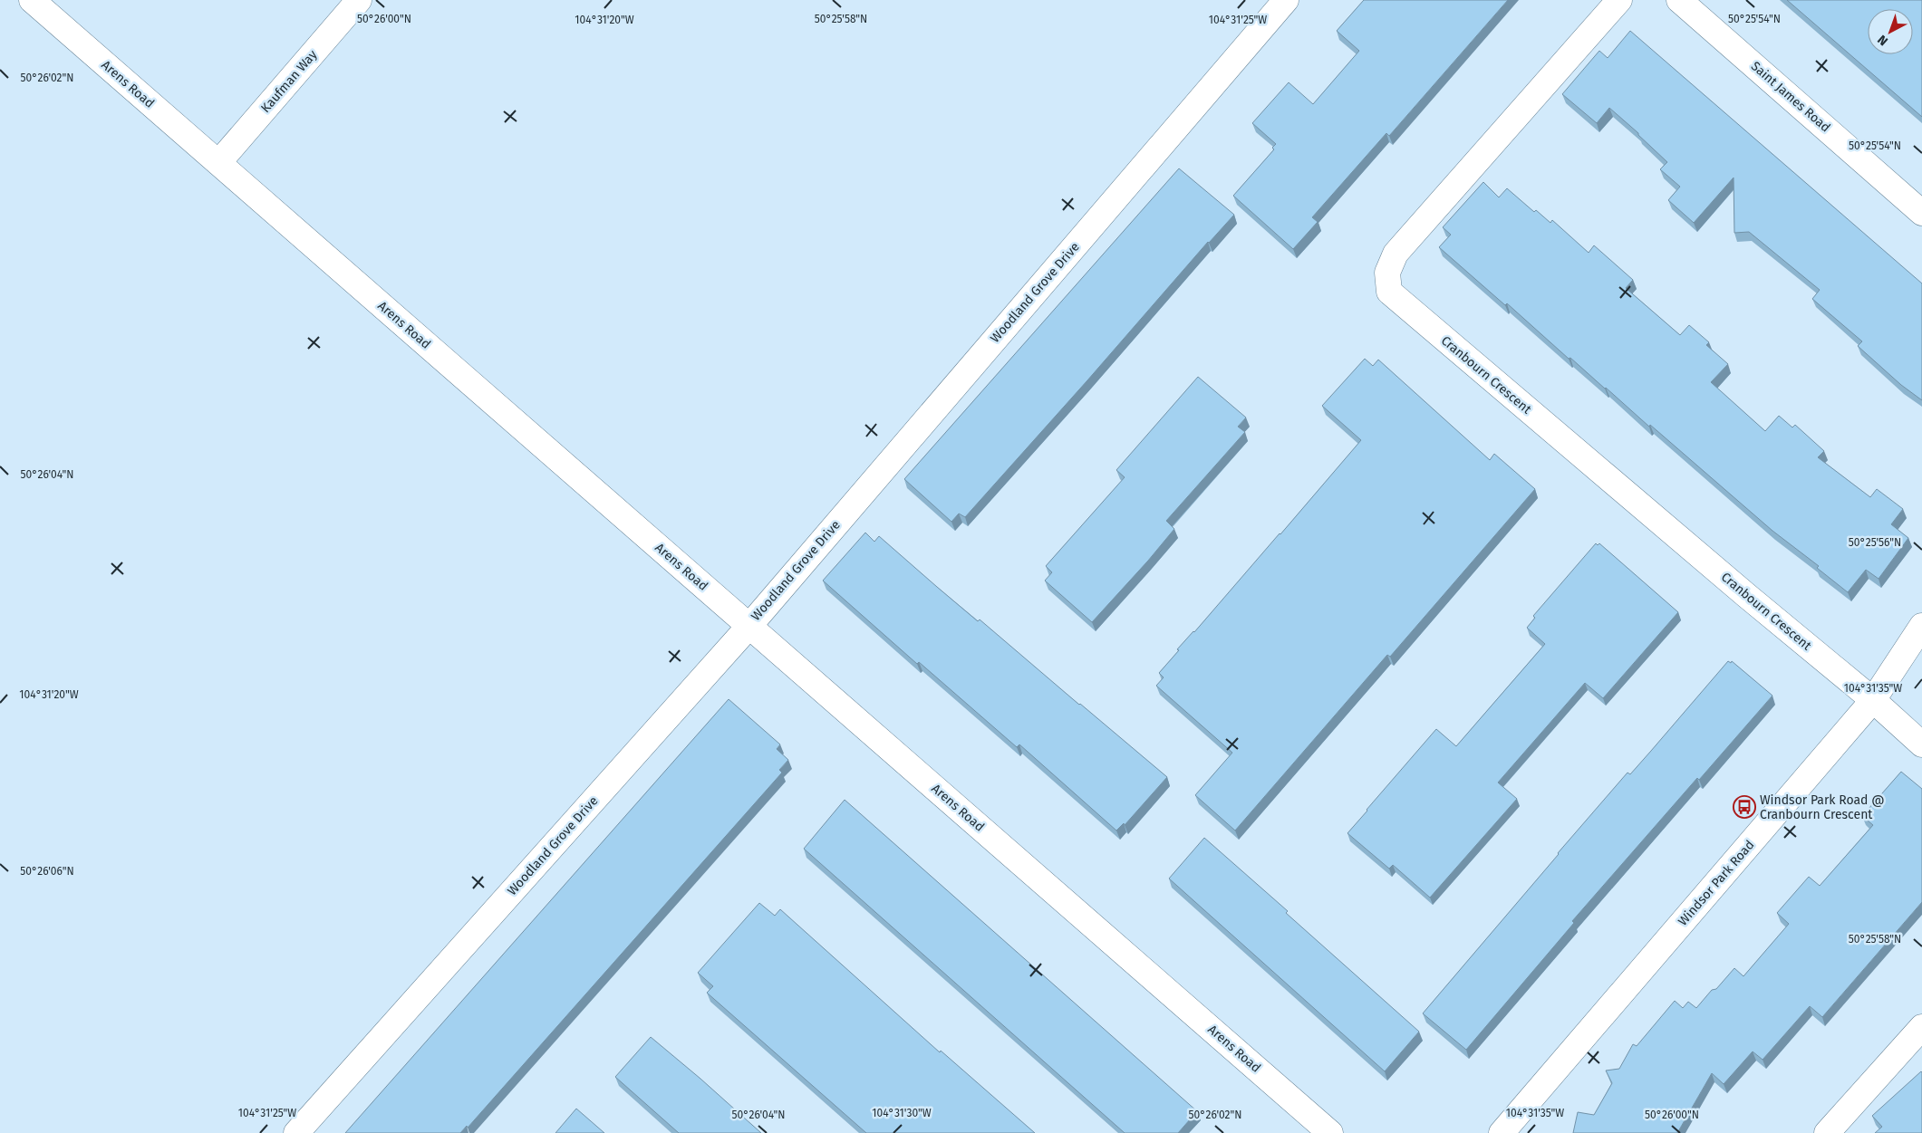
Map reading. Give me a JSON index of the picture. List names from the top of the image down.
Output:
{
  "streets": {
    "street": [
      "Kaufman Way",
      "Arens Road",
      "Saint James Road",
      "Woodland Grove Drive",
      "Cranbourn Crescent",
      "Windsor Park Road"
    ]
  },
  "crossings": [
    ["Kaufman Way", "Arens Road"],
    ["Arens Road", "Woodland Grove Drive"],
    ["Cranbourn Crescent", "Windsor Park Road"]
  ],
  "places": {
    "bus stop": ["Windsor Park Road @ Cranbourn Crescent"]
  },
  "north": "bottom left",
  "coordinates": [
    "50°26'00\"N",
    "50°25'58\"N",
    "50°25'54\"N",
    "104°31'20\"W",
    "104°31'25\"W",
    "50°26'02\"N",
    "50°26'04\"N",
    "50°25'56\"N",
    "104°31'35\"W",
    "50°26'06\"N",
    "104°31'30\"W"
  ]
}
